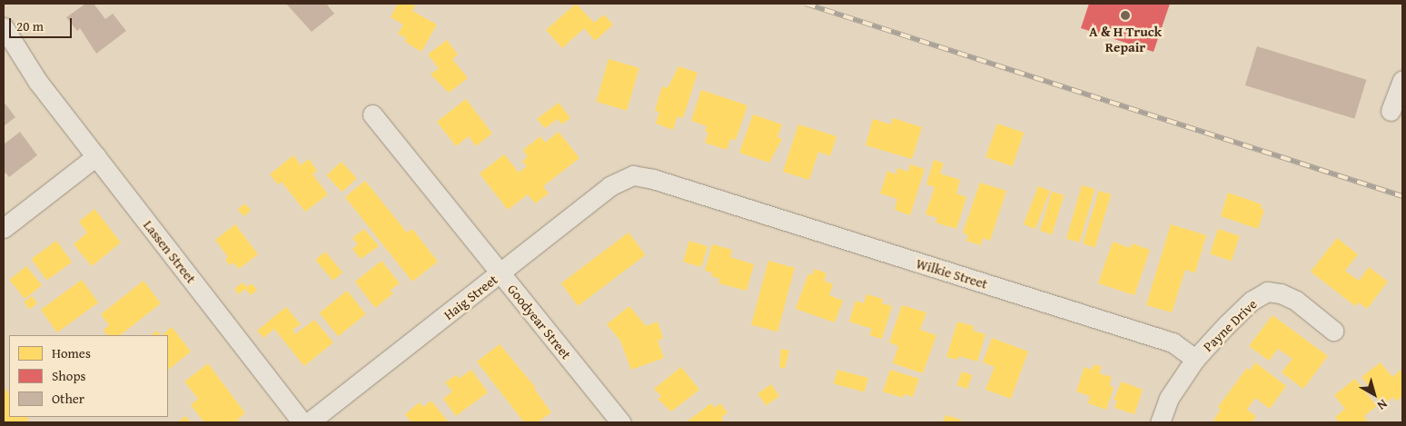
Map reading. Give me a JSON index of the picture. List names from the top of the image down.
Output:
{
  "streets": {
    "street": [
      "Lassen Street",
      "Wilkie Street",
      "Haig Street",
      "Goodyear Street",
      "Payne Drive"
    ]
  },
  "crossings": [
    ["Wilkie Street", "Haig Street"],
    ["Wilkie Street", "Payne Drive"],
    ["Haig Street", "Goodyear Street"]
  ],
  "places": ["A & H Truck Repair"],
  "legend": ["Homes", "Shops", "Other"],
  "scale_bar": "20 m",
  "north": "bottom right"
}
